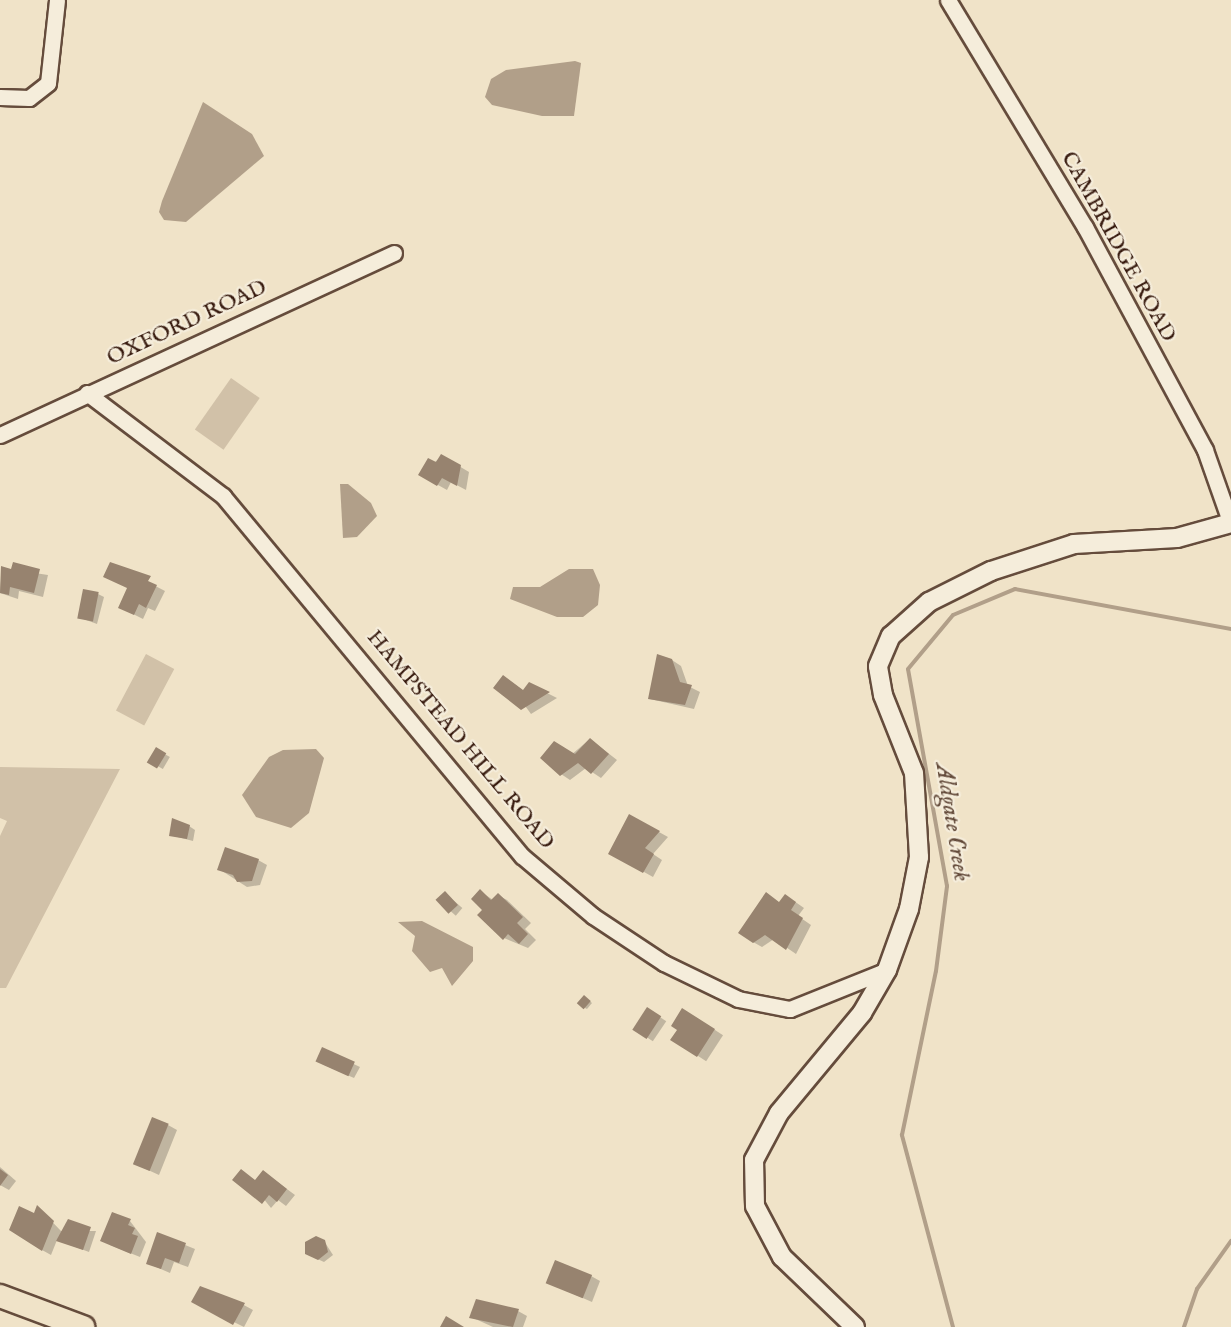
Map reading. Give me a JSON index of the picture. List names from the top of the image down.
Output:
{
  "streets": {
    "street": ["CAMBRIDGE ROAD", "OXFORD ROAD", "HAMPSTEAD HILL ROAD"]
  },
  "crossings": [
    ["OXFORD ROAD", "HAMPSTEAD HILL ROAD"]
  ],
  "water": ["Aldgate Creek"]
}
